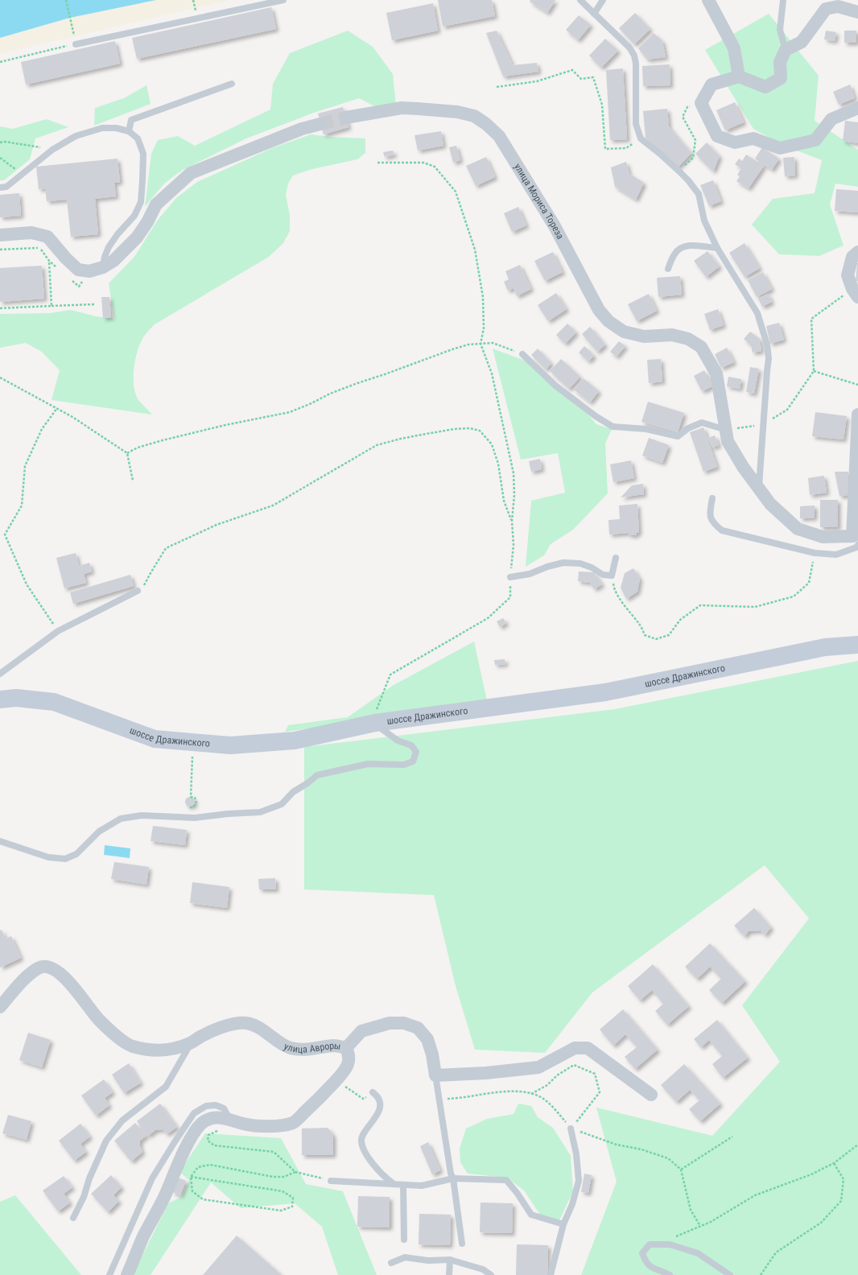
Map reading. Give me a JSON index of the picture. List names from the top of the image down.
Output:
{
  "streets": {
    "main road": ["шоссе Дражинского"],
    "street": ["улица Мориса Тореза", "улица Авроры"]
  }
}
